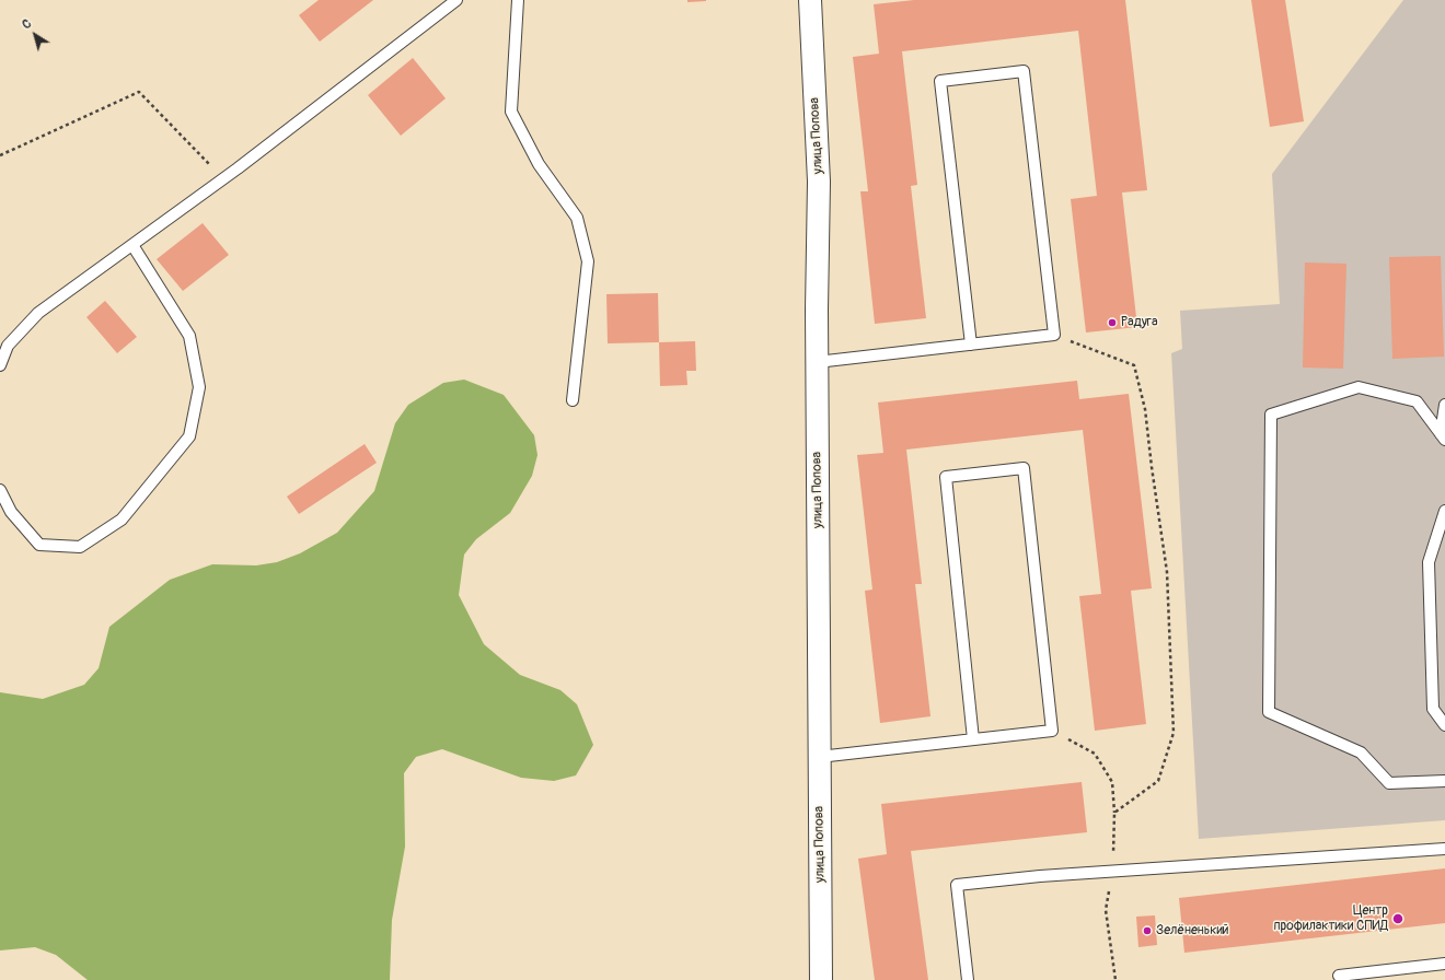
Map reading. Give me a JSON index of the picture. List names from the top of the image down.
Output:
{
  "streets": {
    "street": ["улица Попова"]
  },
  "places": ["Радуга", "Центр профилактики СПИД", "Зелёненький"],
  "north": "top left"
}
